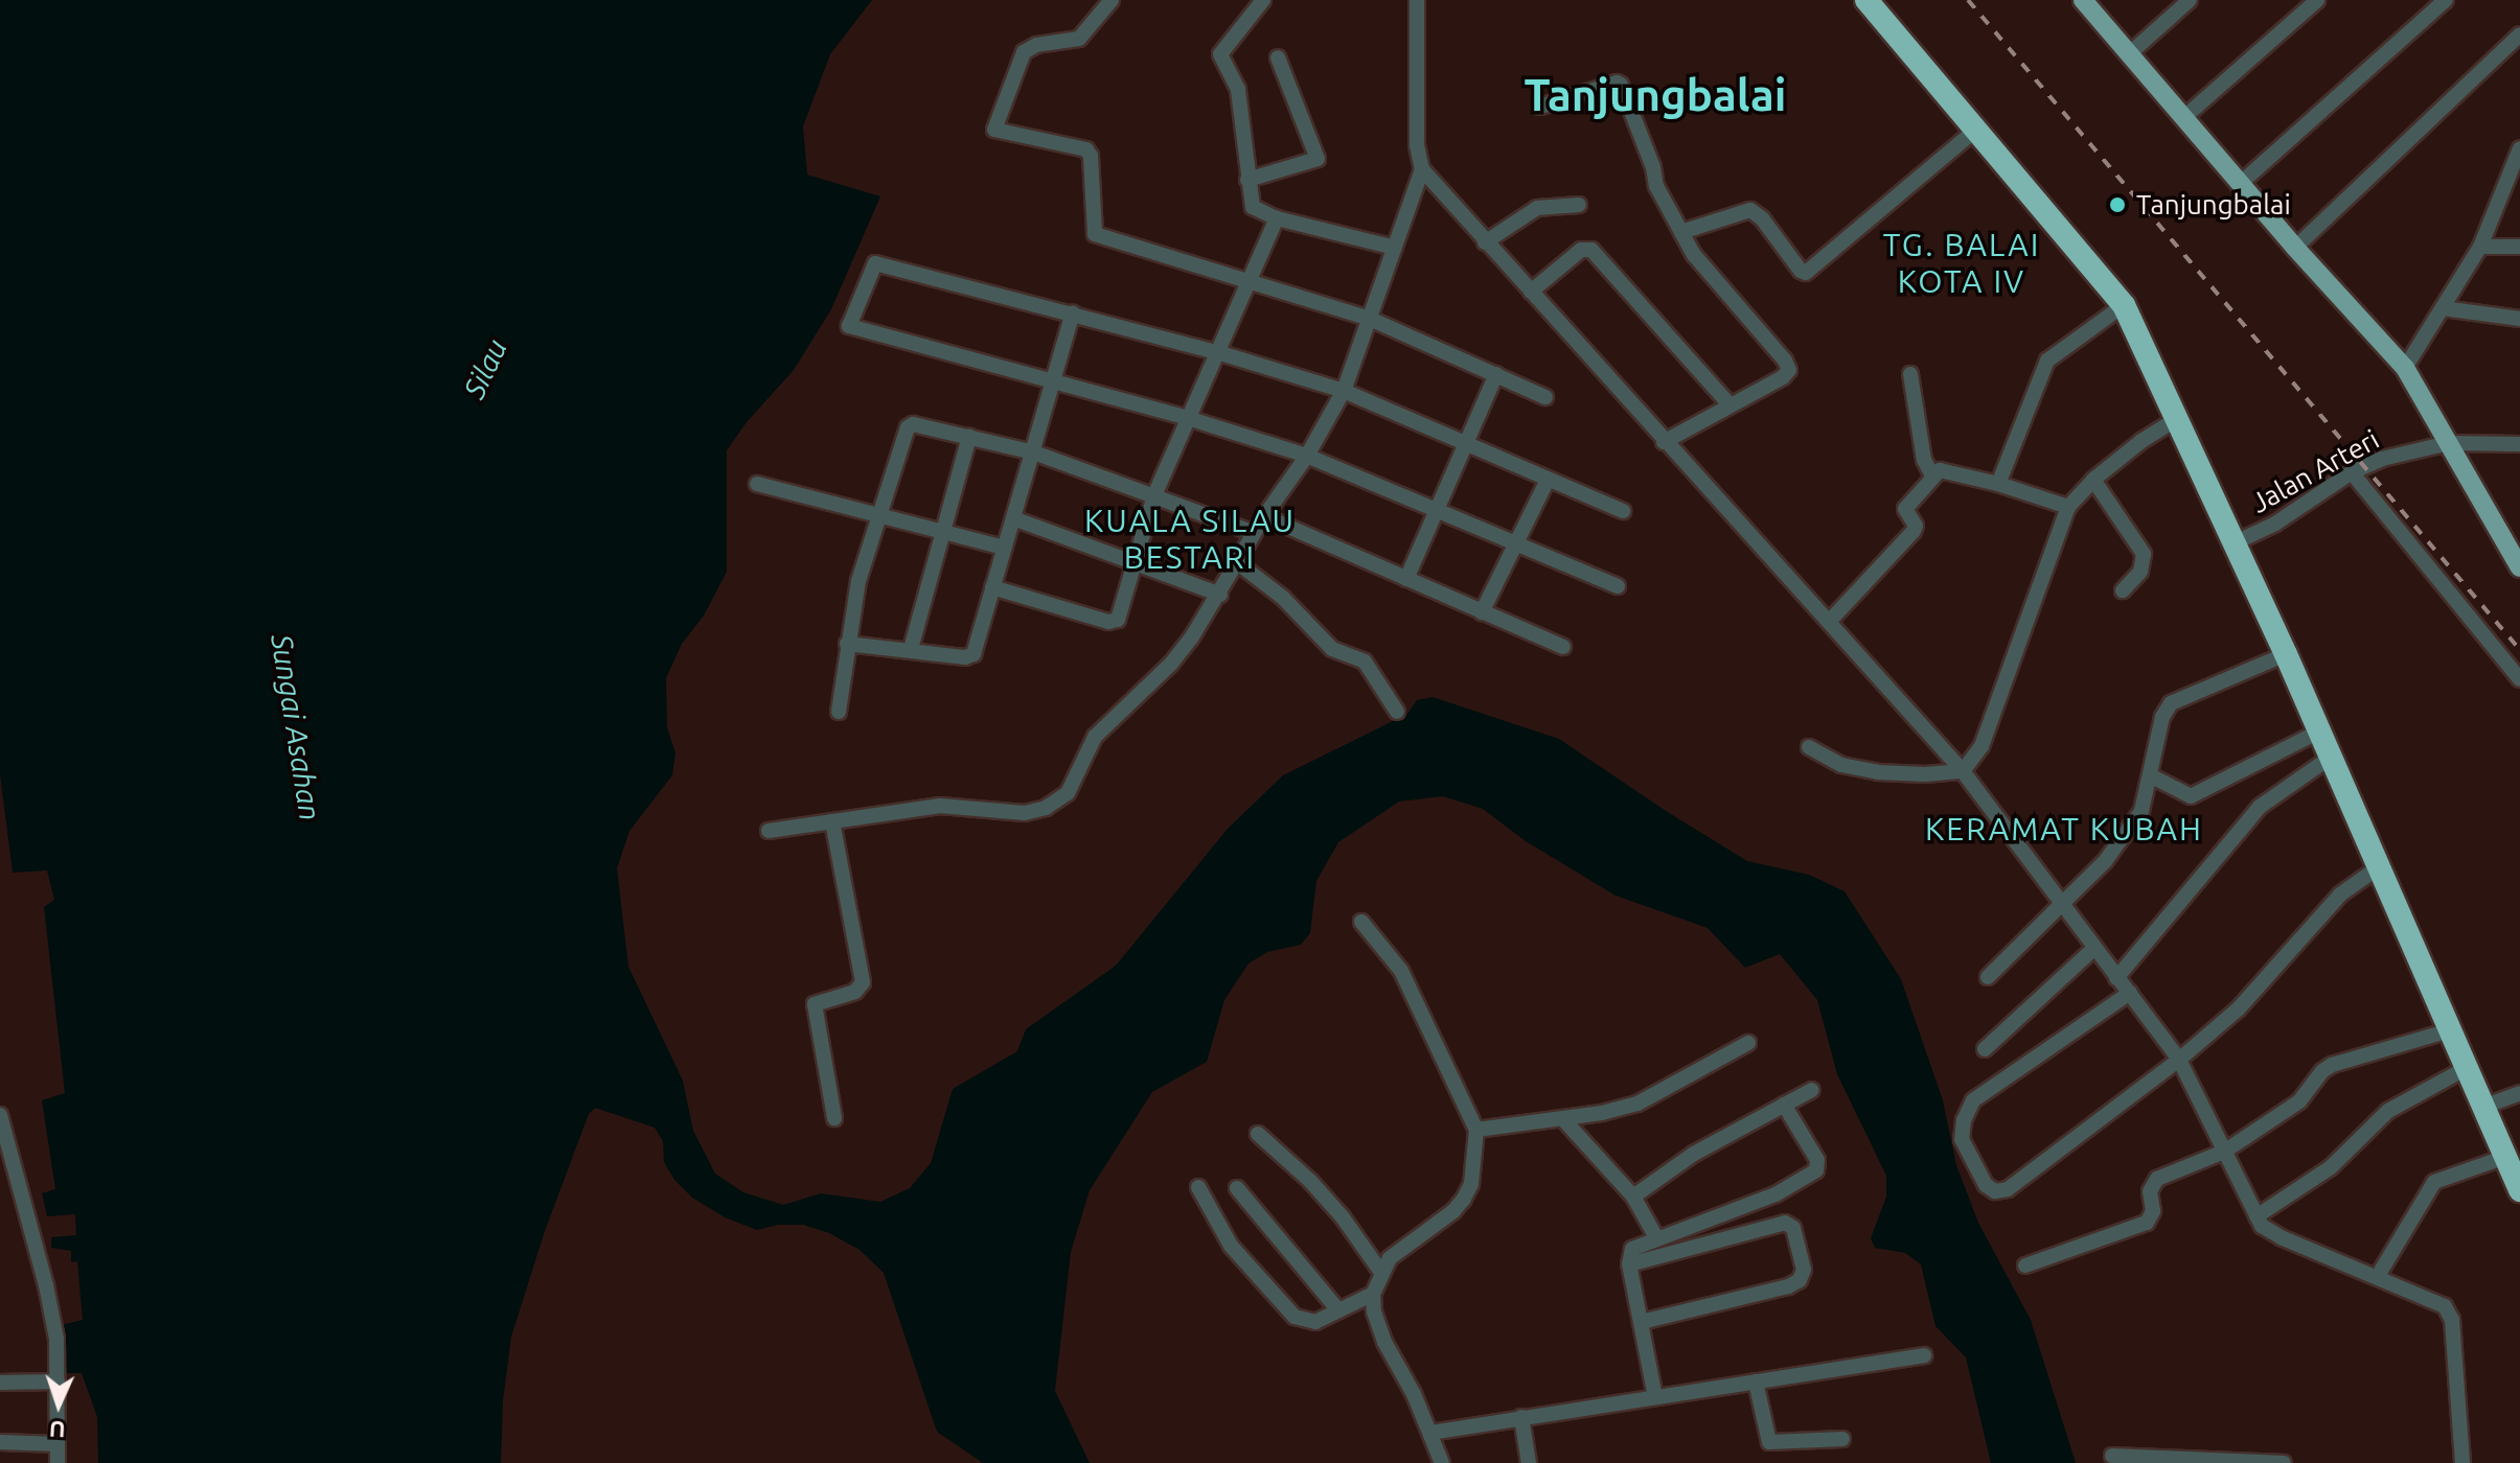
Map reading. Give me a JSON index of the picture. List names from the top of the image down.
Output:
{
  "streets": {
    "street": ["Jalan Arteri"]
  },
  "districts": [
    "Tanjungbalai",
    "TG. BALAI KOTA IV",
    "KUALA SILAU BESTARI",
    "KERAMAT KUBAH"
  ],
  "water": ["Silau", "Sungai Asahan"],
  "places": ["Tanjungbalai"],
  "north": "bottom"
}
